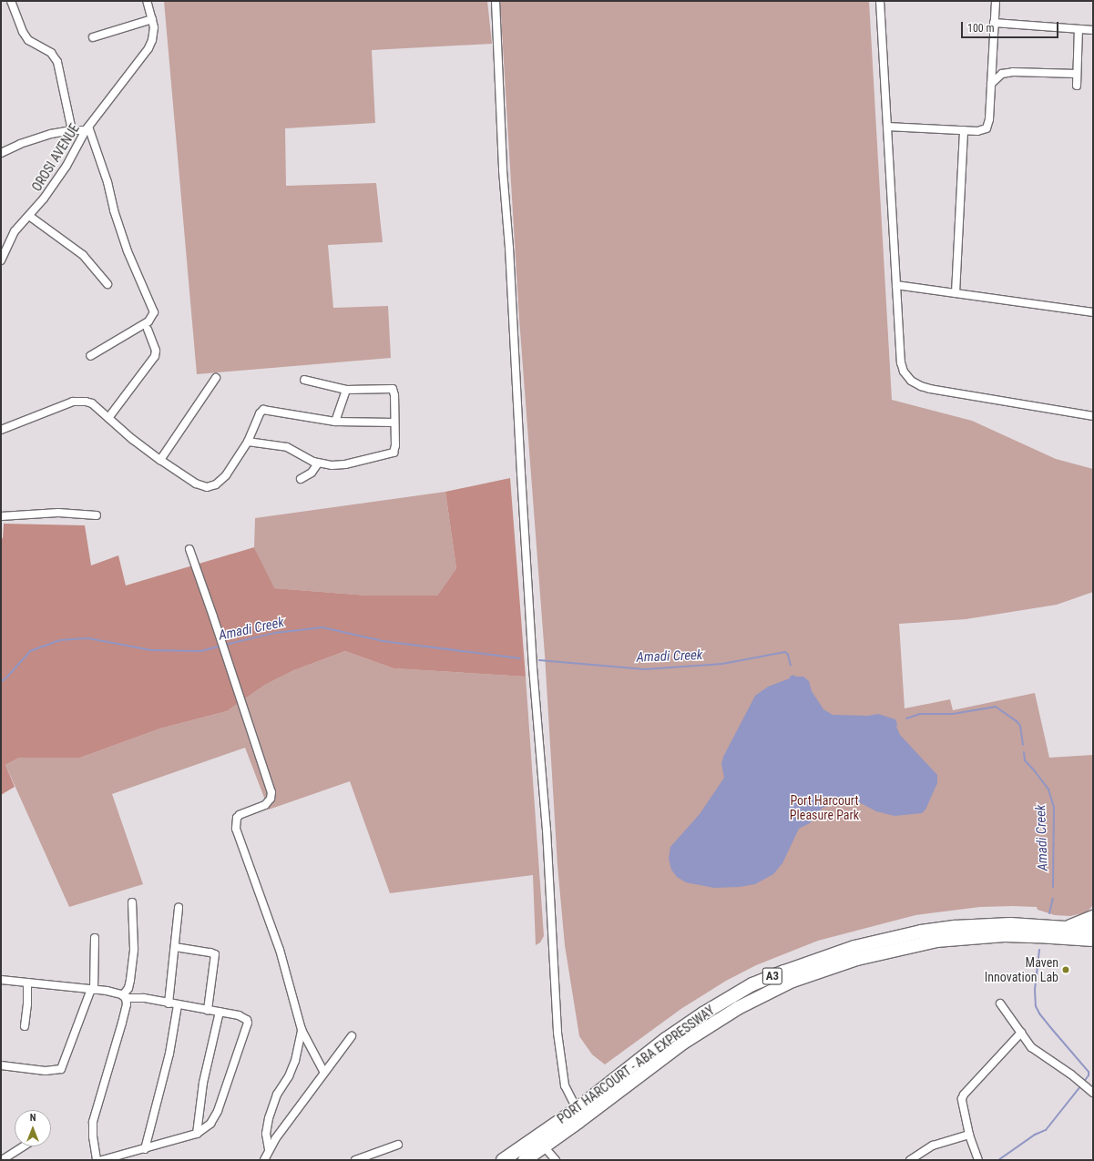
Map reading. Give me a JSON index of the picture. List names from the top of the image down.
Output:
{
  "streets": {
    "highway": ["A3", "PORT HARCOURT - ABA EXPRESSWAY"],
    "street": ["OROSI AVENUE"]
  },
  "water": ["Amadi Creek"],
  "parks": ["Port Harcourt Pleasure Park"],
  "places": ["Maven Innovation Lab"],
  "scale_bar": "100 m",
  "north": "top"
}
